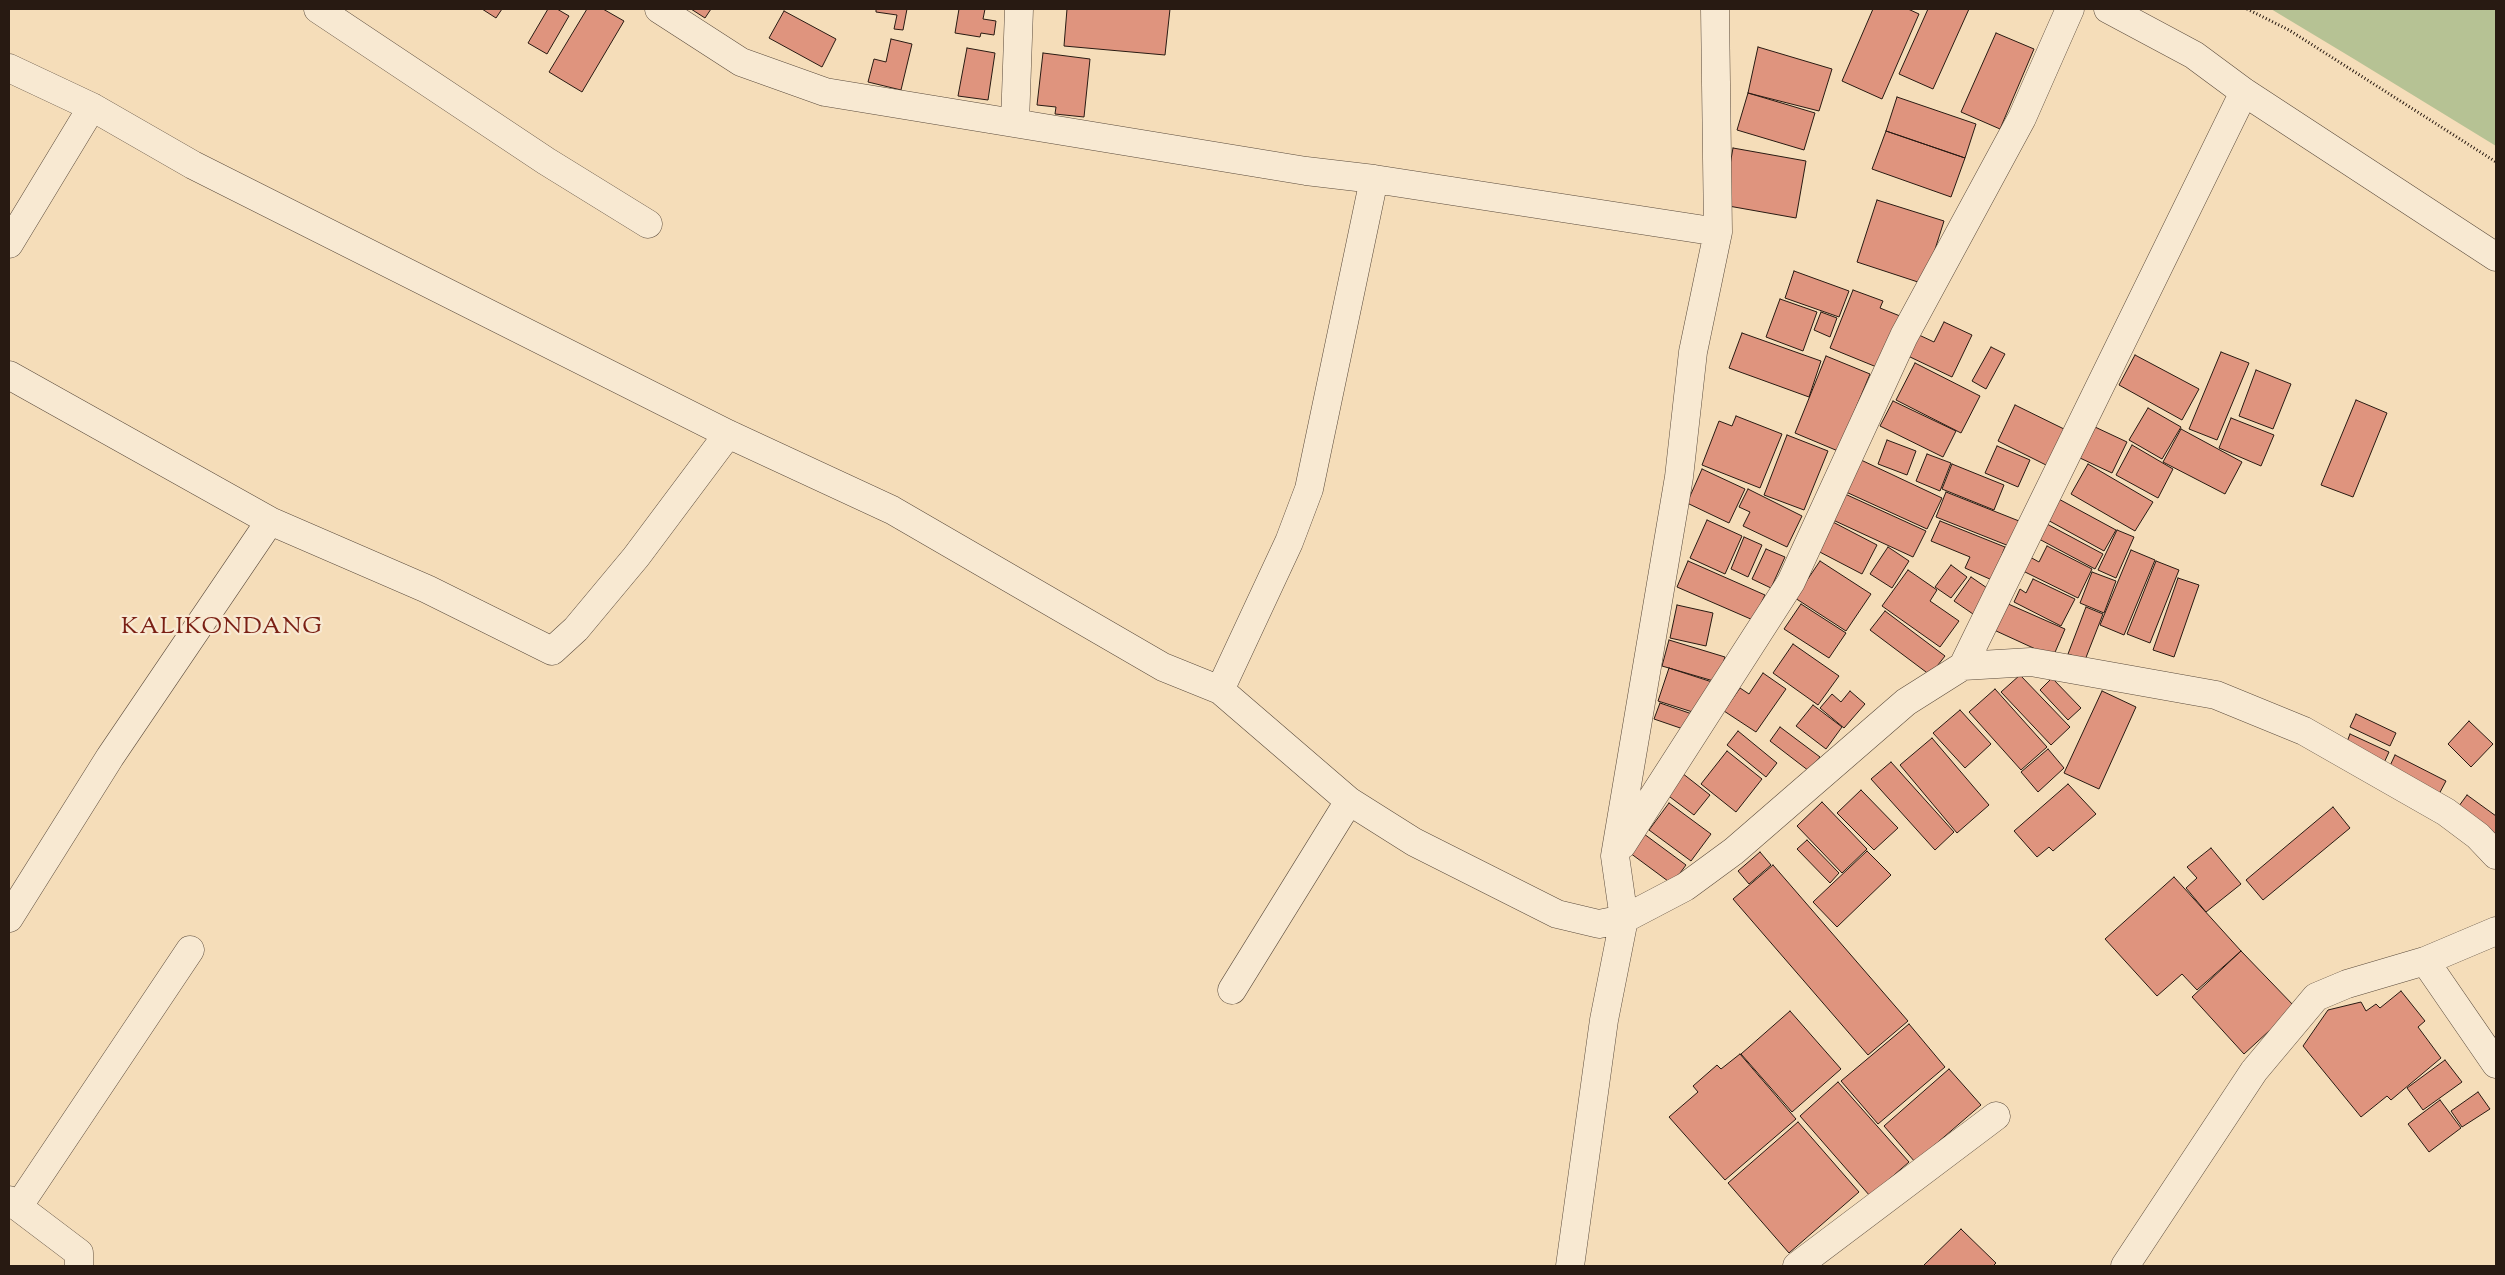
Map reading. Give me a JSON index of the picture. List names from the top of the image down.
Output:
{
  "districts": ["KALIKONDANG"]
}
